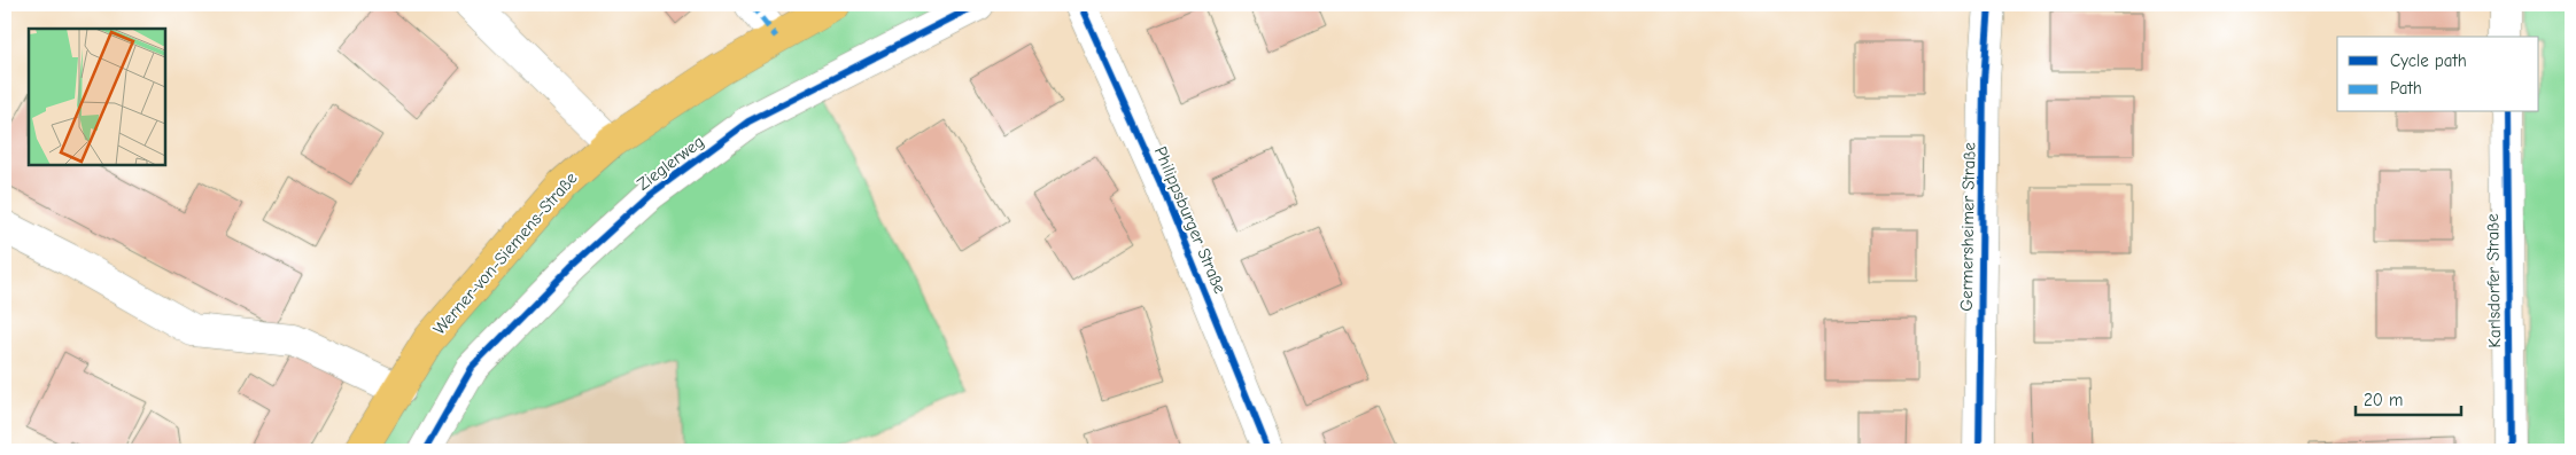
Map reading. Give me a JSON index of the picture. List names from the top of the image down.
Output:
{
  "streets": {
    "main road": ["Werner-von-Siemens-Straße"],
    "street": [
      "Zieglerweg",
      "Philippsburger Straße",
      "Germersheimer Straße",
      "Karlsdorfer Straße"
    ]
  },
  "legend": ["Cycle path", "Path"],
  "scale_bar": "20 m"
}
